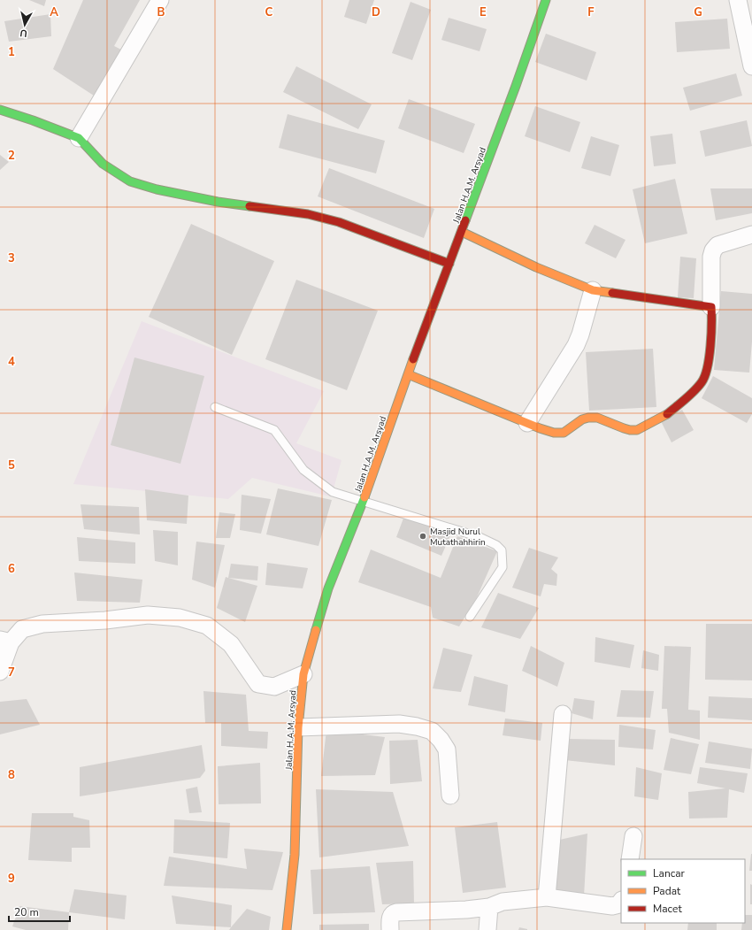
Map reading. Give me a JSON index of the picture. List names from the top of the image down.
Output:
{
  "streets": {
    "main road": ["Jalan H.A.M. Arsyad"]
  },
  "places": ["Masjid Nurul Mutathahhirin"],
  "legend": ["Lancar", "Padat", "Macet"],
  "scale_bar": "20 m",
  "north": "bottom",
  "grid": {
    "columns": [
      "A",
      "B",
      "C",
      "D",
      "E",
      "F",
      "G"
    ],
    "rows": [
      "1",
      "2",
      "3",
      "4",
      "5",
      "6",
      "7",
      "8",
      "9"
    ]
  }
}
